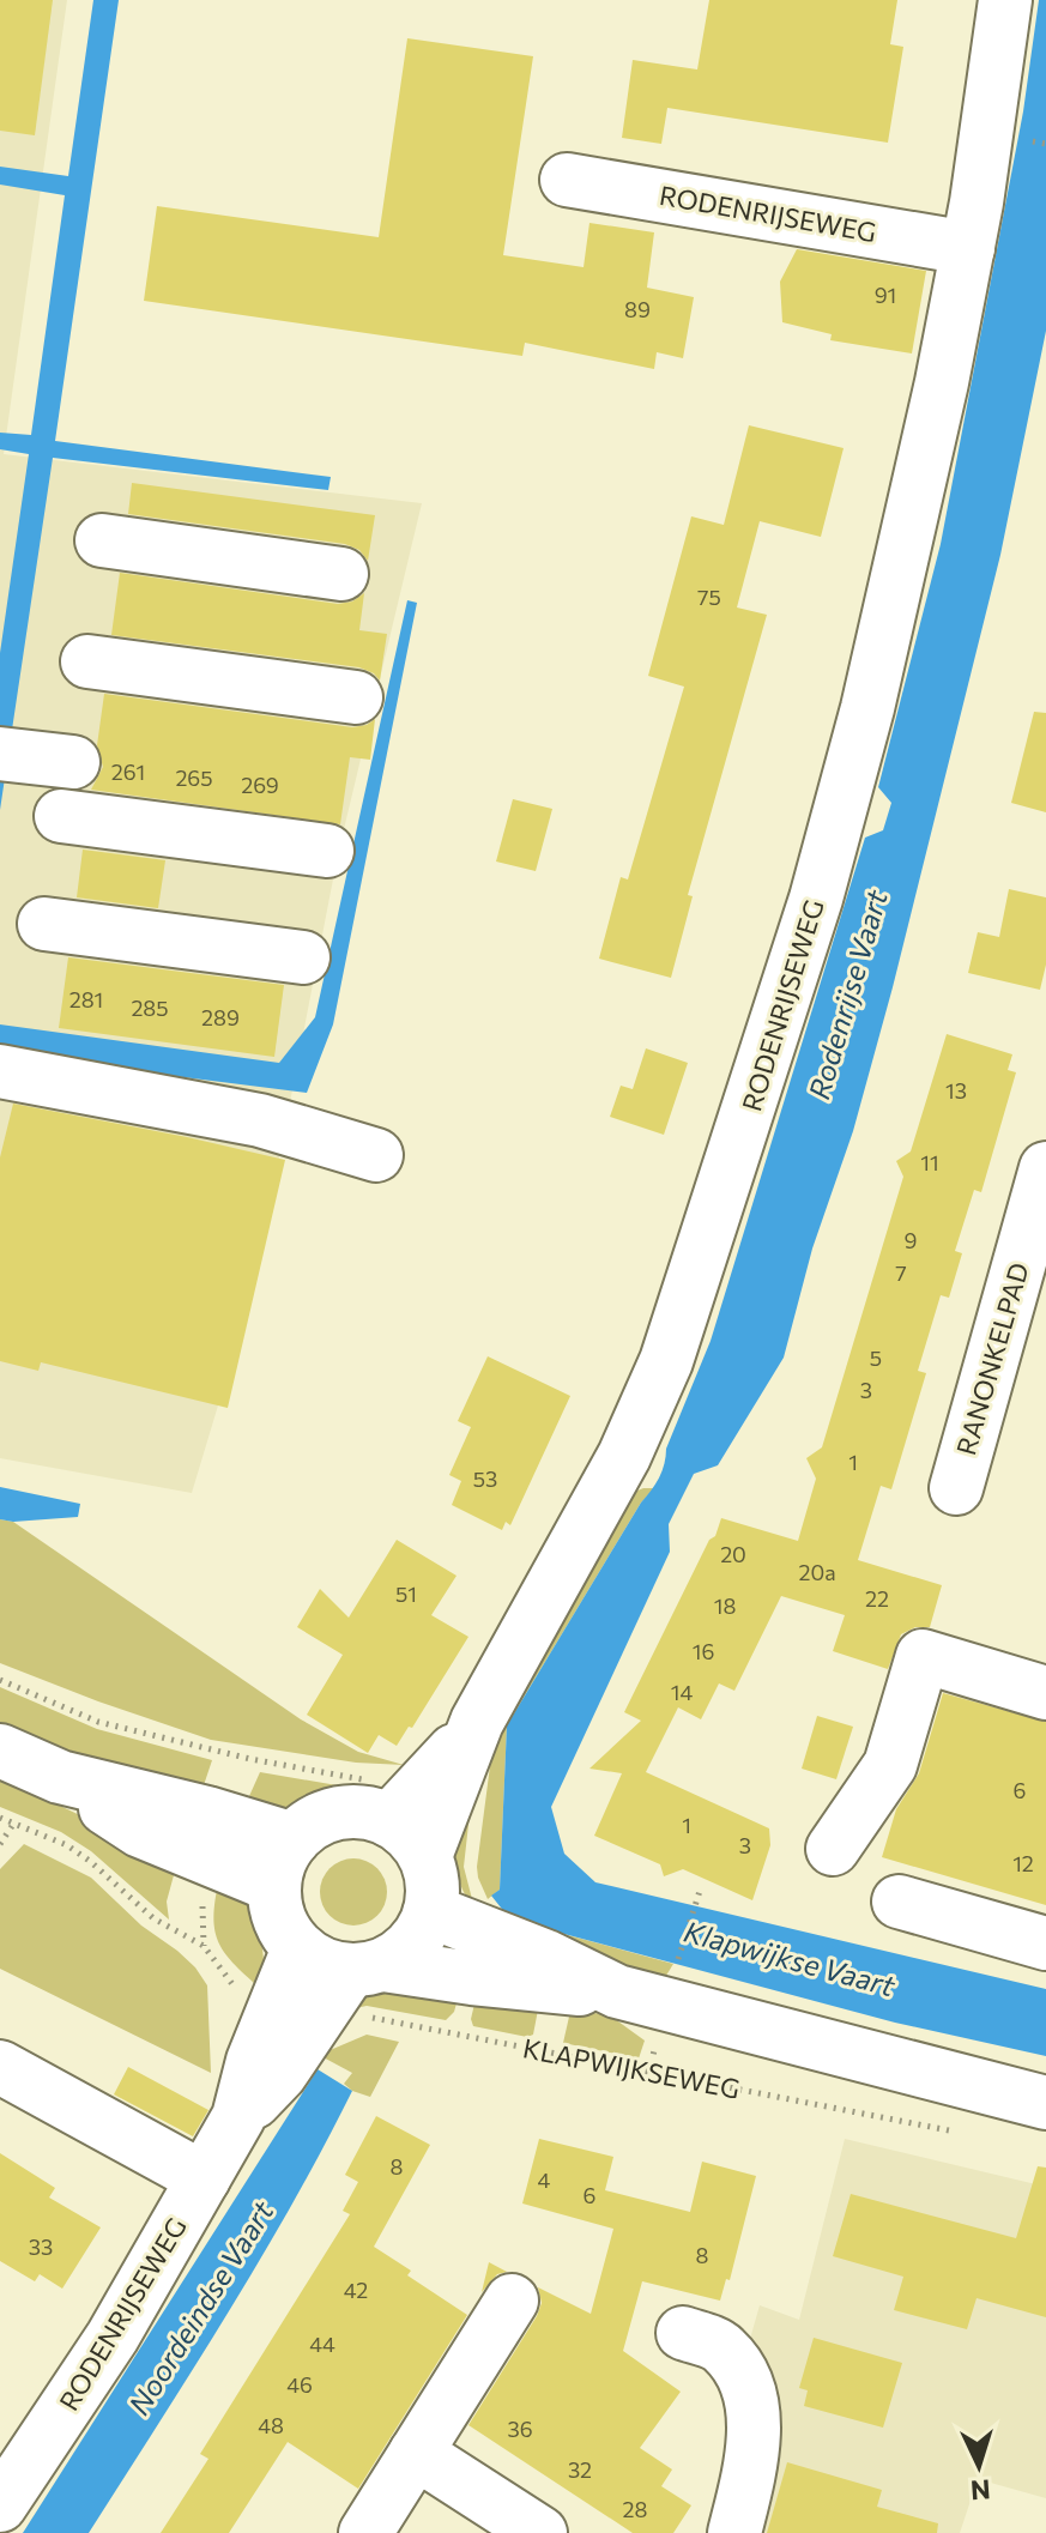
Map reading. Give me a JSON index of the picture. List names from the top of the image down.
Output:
{
  "streets": {
    "street": ["RODENRIJSEWEG", "RANONKELPAD"],
    "path": ["KLAPWIJKSEWEG"]
  },
  "crossings": [
    ["RODENRIJSEWEG", "KLAPWIJKSEWEG"]
  ],
  "water": ["Rodenrijse Vaart", "Klapwijkse Vaart", "Noordeindse Vaart"],
  "house_numbers": [
    "91",
    "89",
    "75",
    "261",
    "265",
    "269",
    "281",
    "285",
    "289",
    "13",
    "11",
    "9",
    "7",
    "5",
    "3",
    "1",
    "53",
    "20",
    "20a",
    "51",
    "22",
    "18",
    "16",
    "14",
    "6",
    "1",
    "3",
    "12",
    "8",
    "4",
    "6",
    "33",
    "8",
    "42",
    "44",
    "46",
    "48",
    "36",
    "32",
    "28"
  ],
  "north": "bottom"
}
